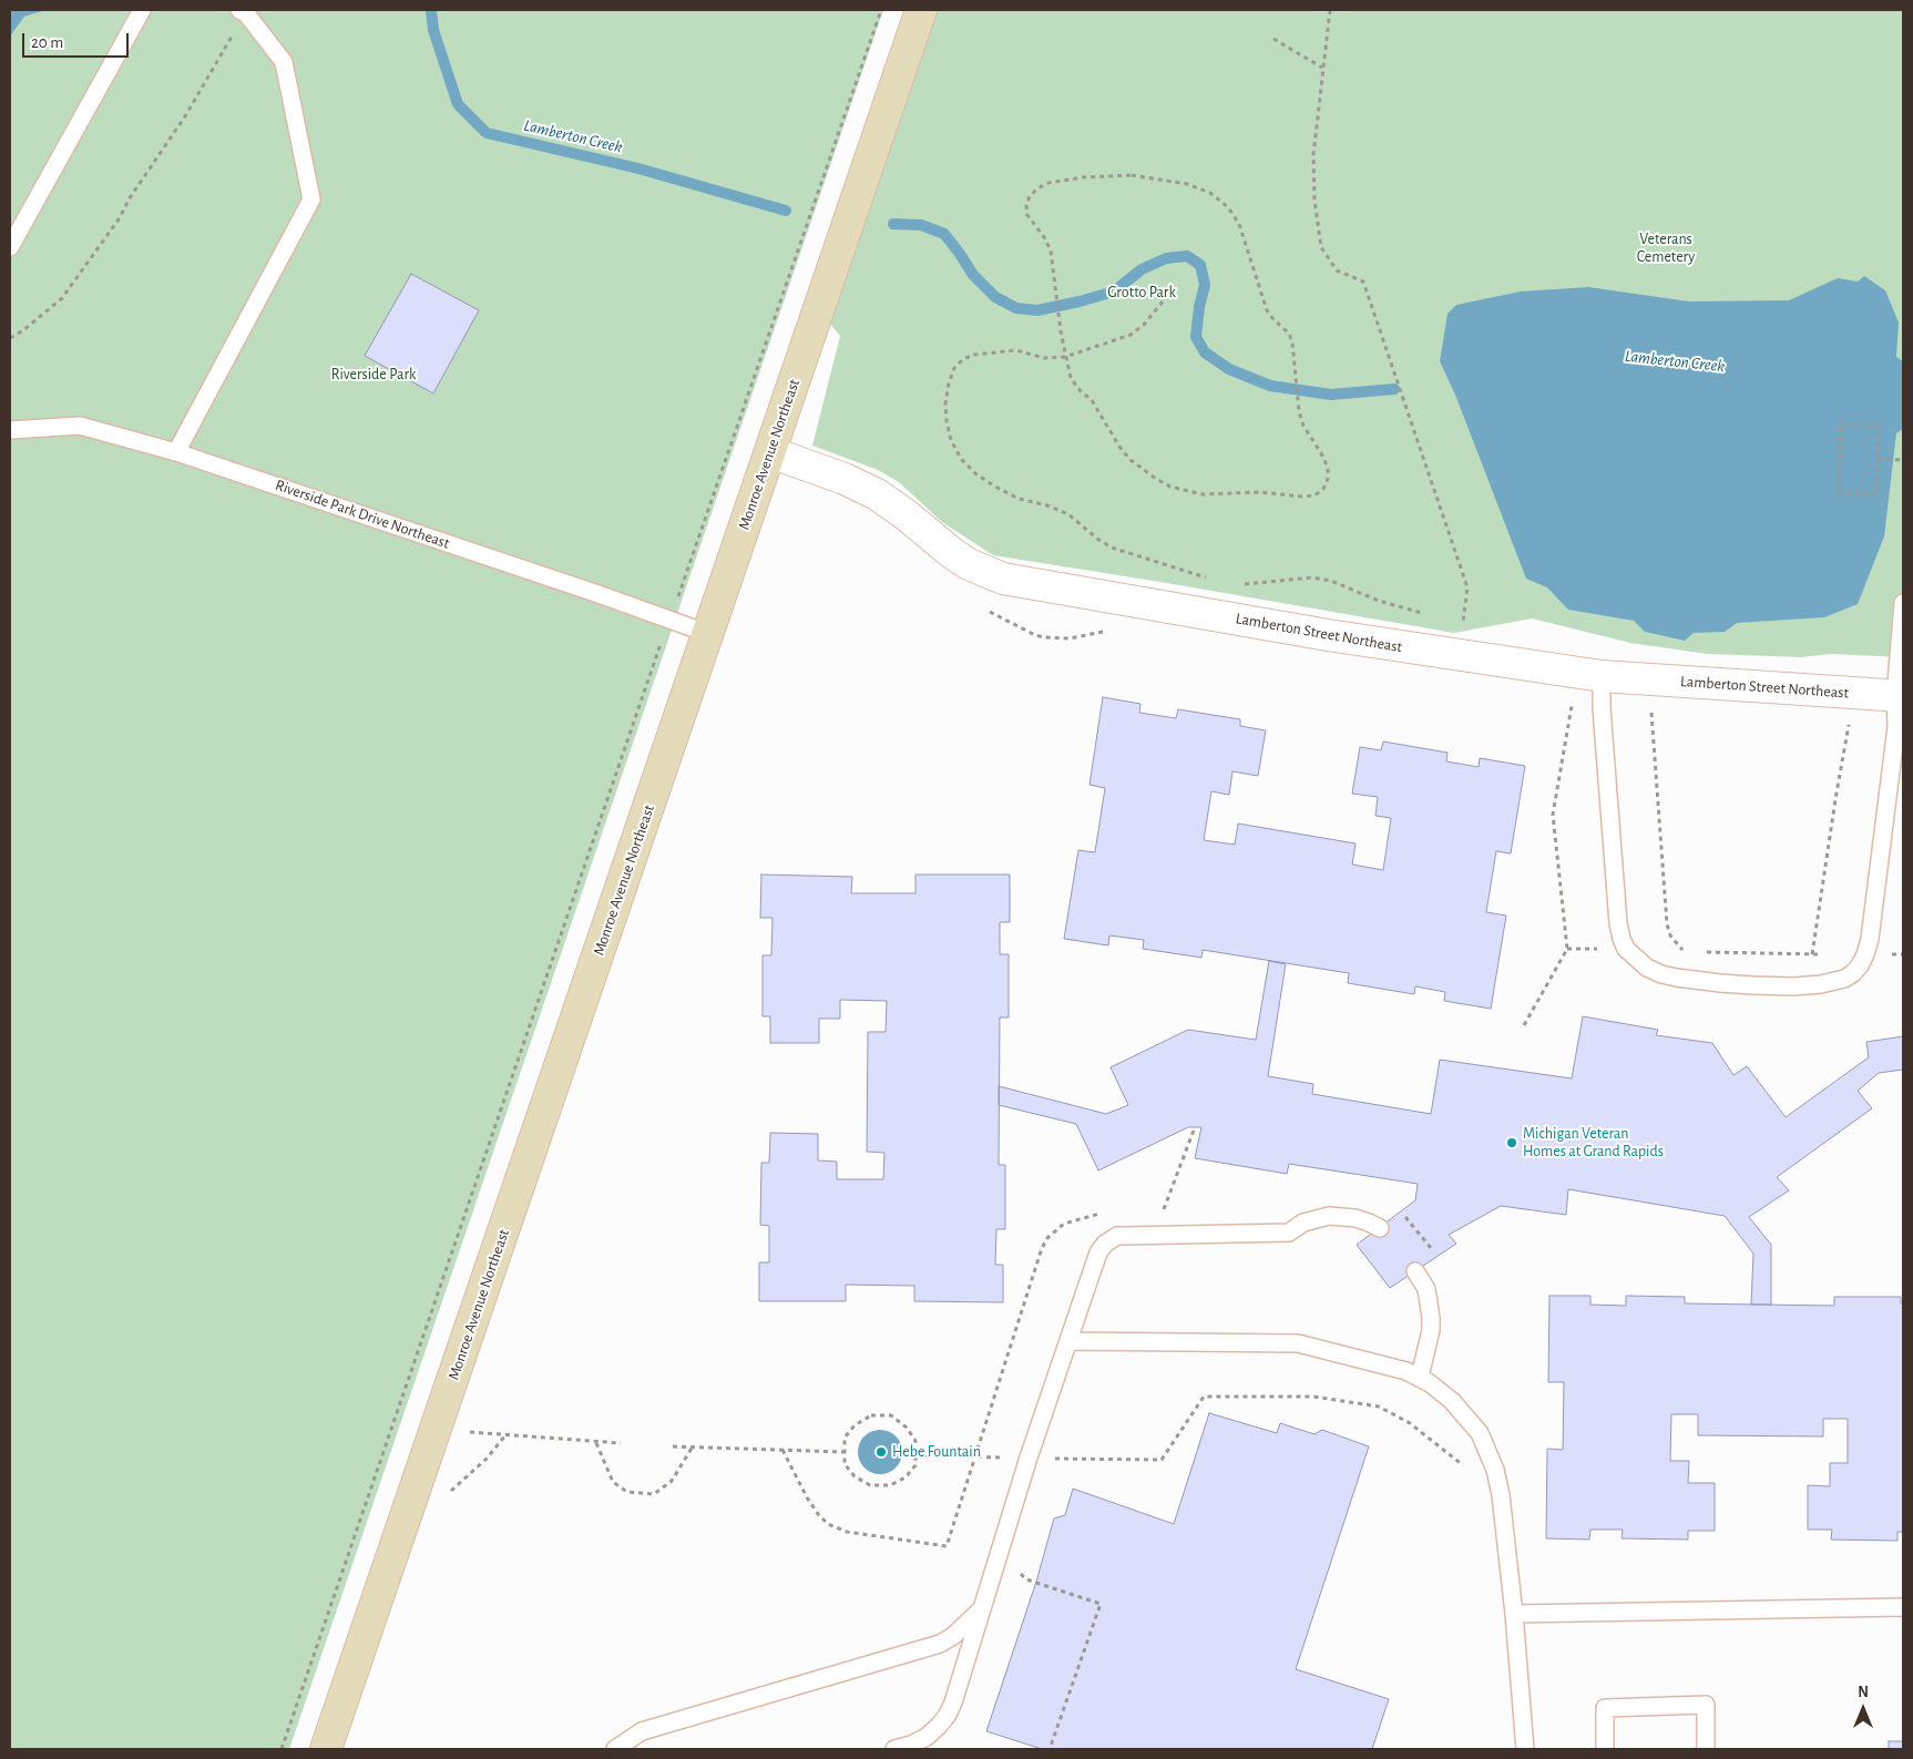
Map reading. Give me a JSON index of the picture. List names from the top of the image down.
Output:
{
  "streets": {
    "main road": ["Monroe Avenue Northeast"],
    "street": ["Lamberton Street Northeast"],
    "lane": ["Riverside Park Drive Northeast"]
  },
  "crossings": [
    ["Monroe Avenue Northeast", "Riverside Park Drive Northeast"],
    ["Monroe Avenue Northeast", "Lamberton Street Northeast"]
  ],
  "water": ["Lamberton Creek"],
  "parks": ["Veterans Cemetery", "Grotto Park", "Riverside Park"],
  "places": ["Michigan Veteran Homes at Grand Rapids", "Hebe Fountain"],
  "scale_bar": "20 m",
  "north": "top"
}
